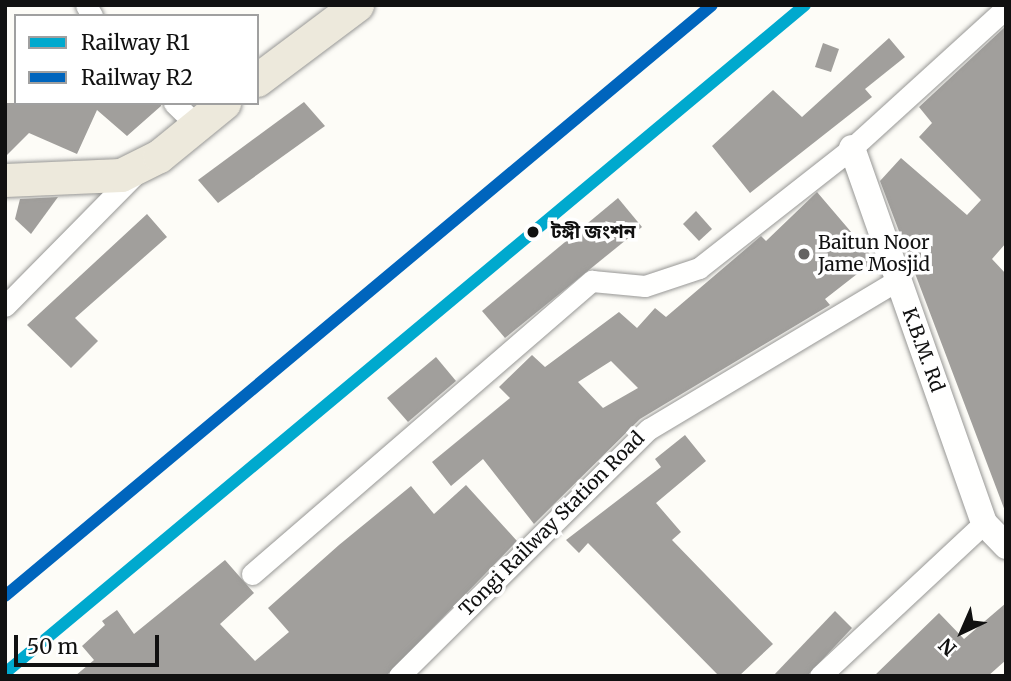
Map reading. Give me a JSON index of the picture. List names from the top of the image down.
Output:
{
  "streets": {
    "street": ["K.B.M. Rd", "Tongi Railway Station Road"]
  },
  "crossings": [
    ["K.B.M. Rd", "Tongi Railway Station Road"]
  ],
  "places": ["টঙ্গী জংশন", "Baitun Noor Jame Mosjid"],
  "lines": ["rail line R1", "rail line R2"],
  "legend": ["Railway R1", "Railway R2"],
  "scale_bar": "50 m",
  "north": "bottom left"
}
